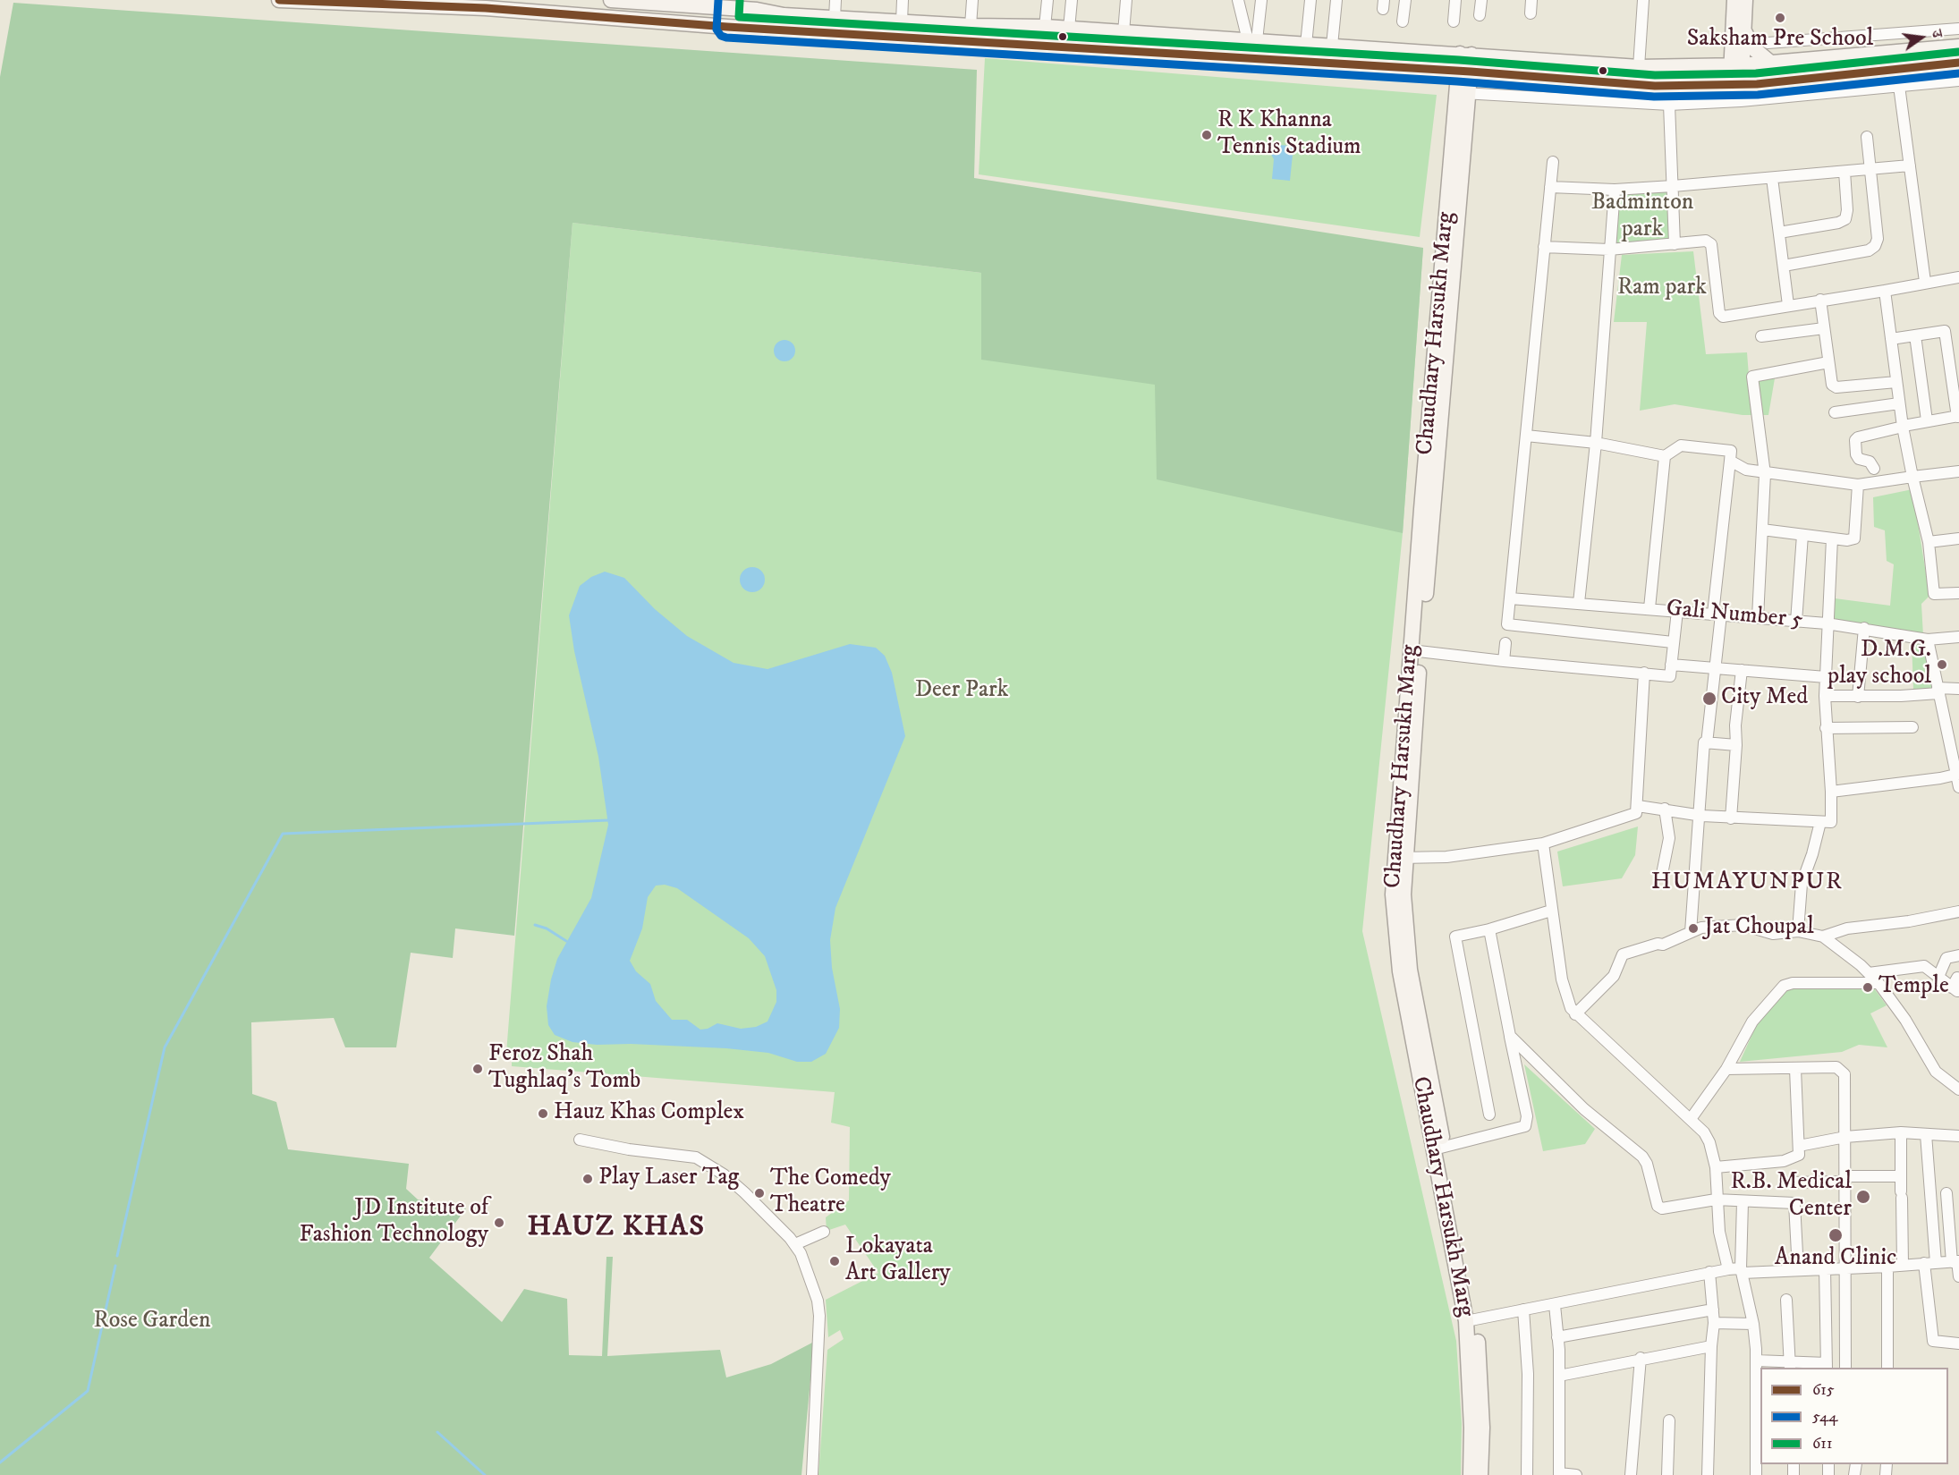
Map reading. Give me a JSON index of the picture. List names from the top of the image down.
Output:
{
  "streets": {
    "main road": ["Chaudhary Harsukh Marg"],
    "street": ["Gali Number 5"]
  },
  "districts": ["HUMAYUNPUR", "HAUZ KHAS"],
  "parks": [
    "Badminton park",
    "Ram park",
    "Deer Park",
    "Rose Garden"
  ],
  "places": [
    "Saksham Pre School",
    "R K Khanna Tennis Stadium",
    "D.M.G. play school",
    "City Med",
    "Jat Choupal",
    "Temple",
    "Feroz Shah Tughlaq's Tomb",
    "Hauz Khas Complex",
    "Play Laser Tag",
    "The Comedy Theatre",
    "R.B. Medical Center",
    "JD Institute of Fashion Technology",
    "Anand Clinic",
    "Lokayata Art Gallery"
  ],
  "lines": ["transit line 615", "transit line 544", "transit line 611"],
  "legend": ["615", "544", "611"],
  "north": "right"
}
